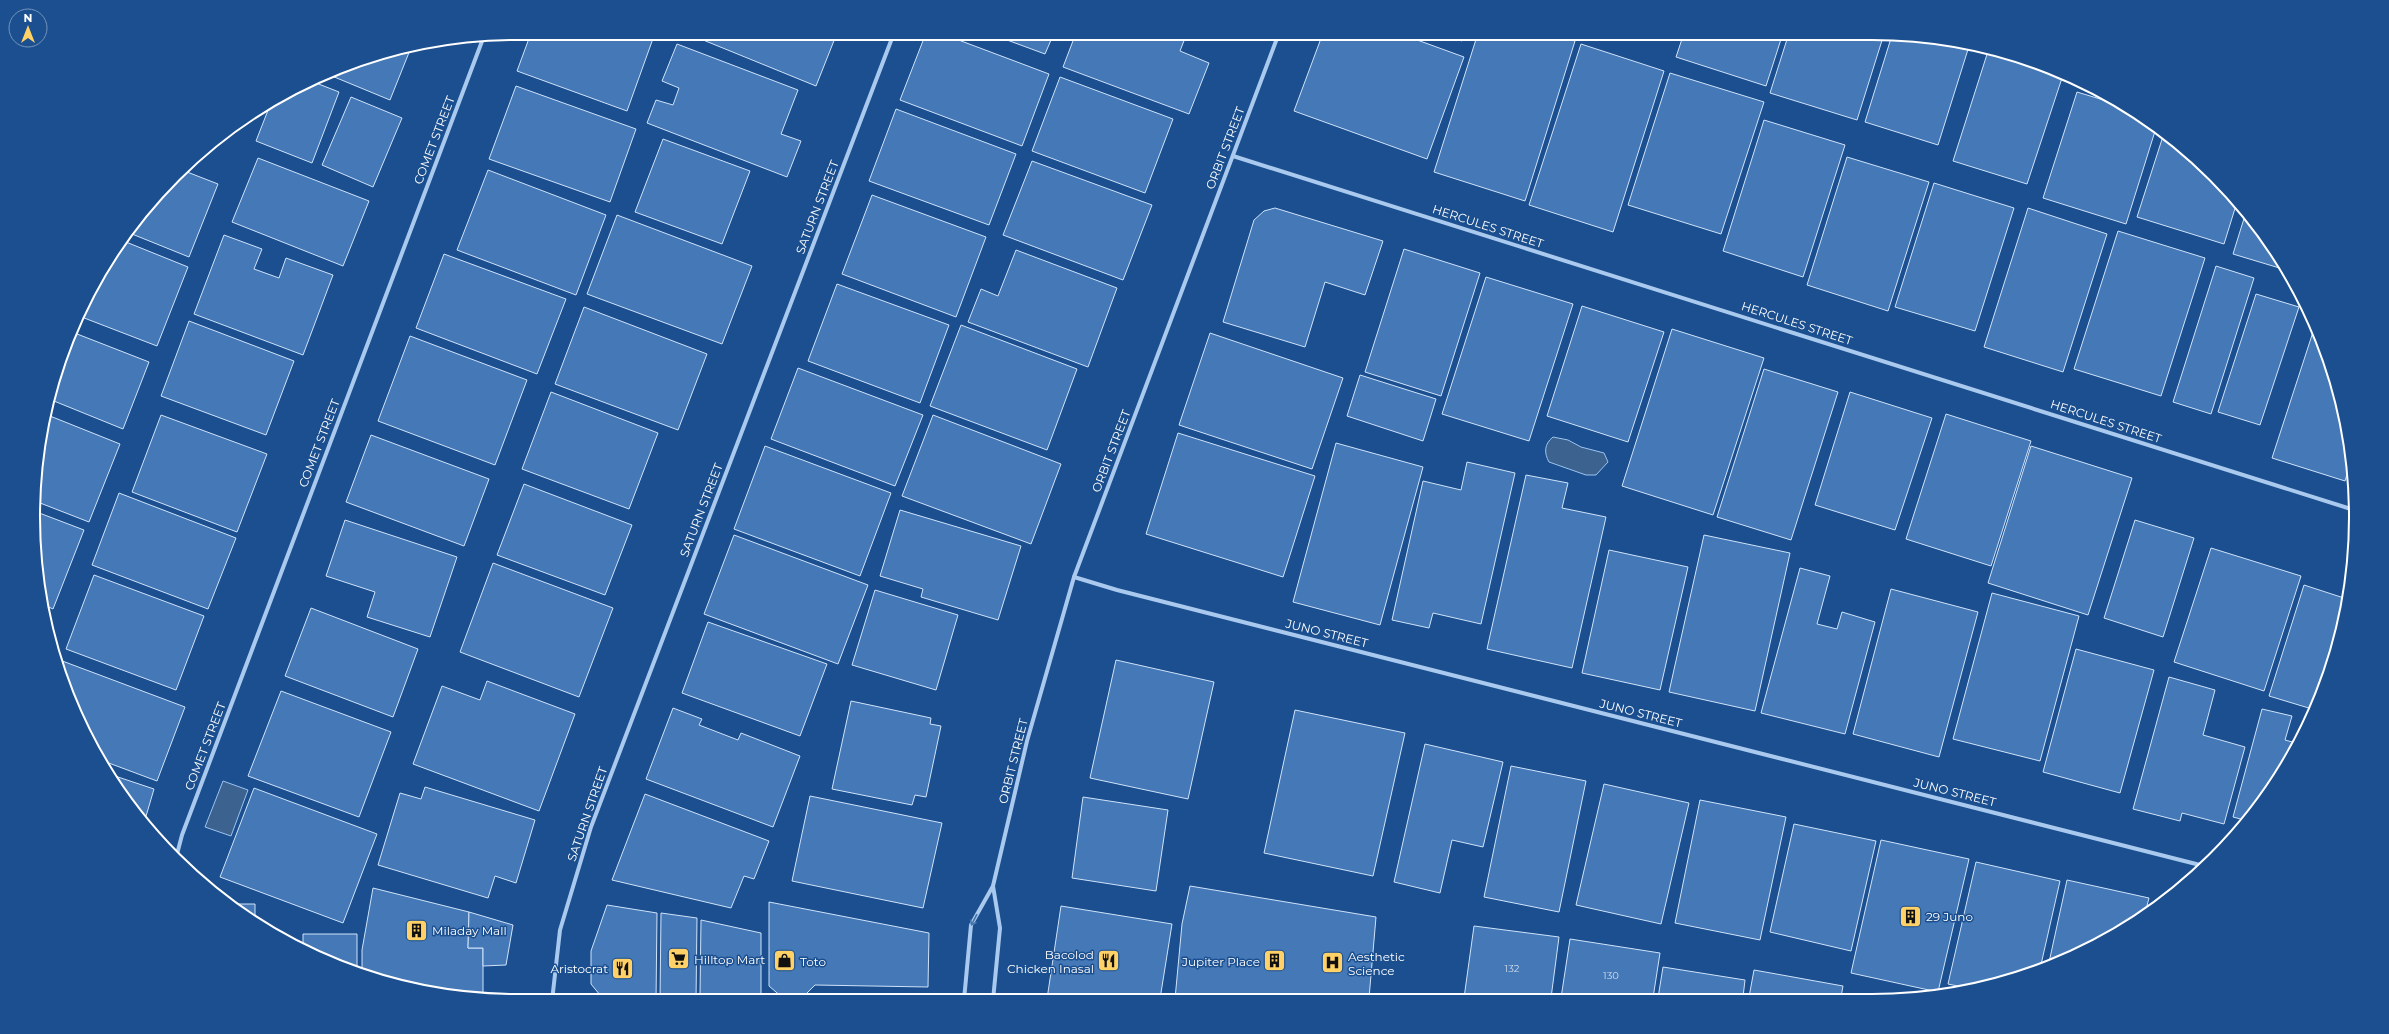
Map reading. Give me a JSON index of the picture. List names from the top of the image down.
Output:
{
  "streets": {
    "street": [
      "COMET STREET",
      "ORBIT STREET",
      "SATURN STREET",
      "HERCULES STREET",
      "JUNO STREET"
    ]
  },
  "crossings": [
    ["ORBIT STREET", "HERCULES STREET"],
    ["ORBIT STREET", "JUNO STREET"]
  ],
  "places": {
    "building": ["29 Juno", "Miladay Mall", "Jupiter Place"],
    "supermarket": ["Hilltop Mart"],
    "shop": ["Toto"],
    "restaurant": ["Bacolod Chicken Inasal", "Aristocrat"],
    "hospital": ["Aesthetic Science"]
  },
  "house_numbers": ["132", "130"],
  "north": "top"
}
